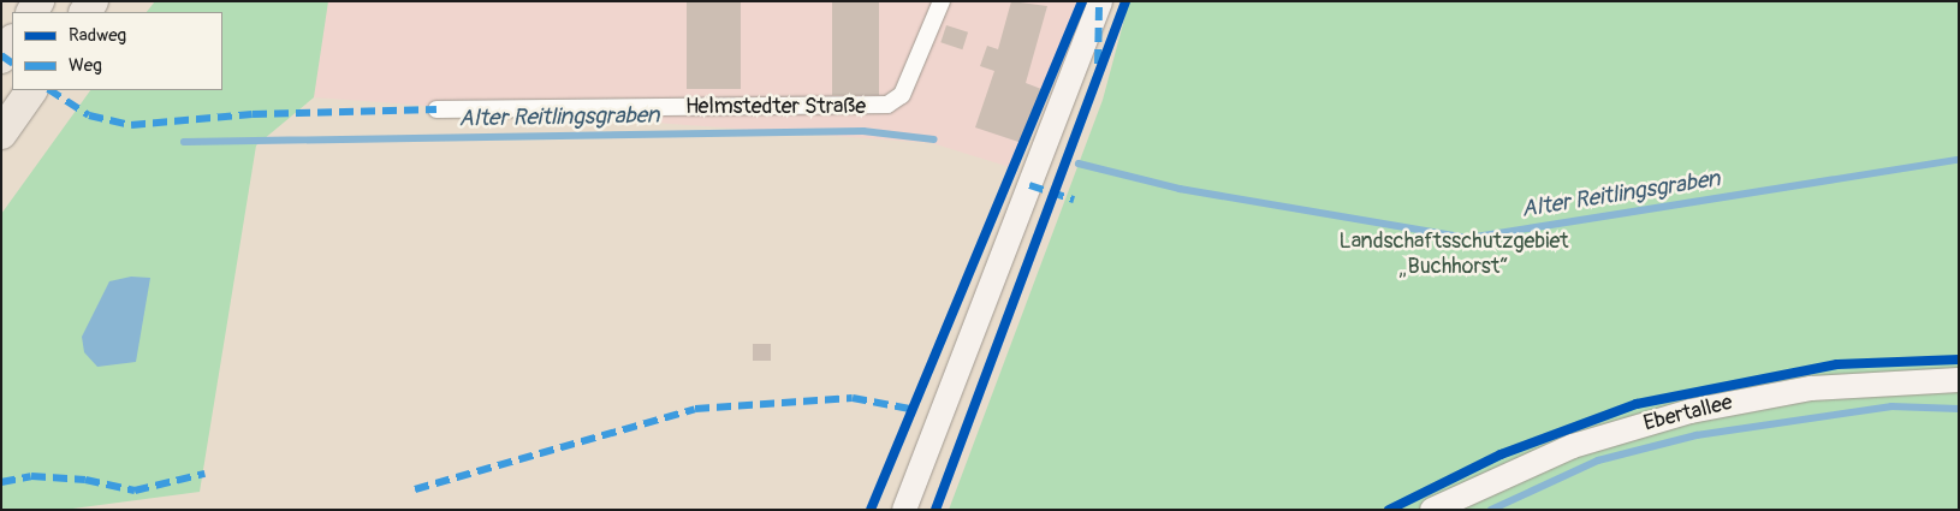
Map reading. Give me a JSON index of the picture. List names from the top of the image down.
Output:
{
  "streets": {
    "main road": ["Ebertallee"],
    "street": ["Helmstedter Straße"]
  },
  "water": ["Alter Reitlingsgraben"],
  "parks": ["Landschaftsschutzgebiet „Buchhorst“"],
  "legend": ["Radweg", "Weg"]
}
